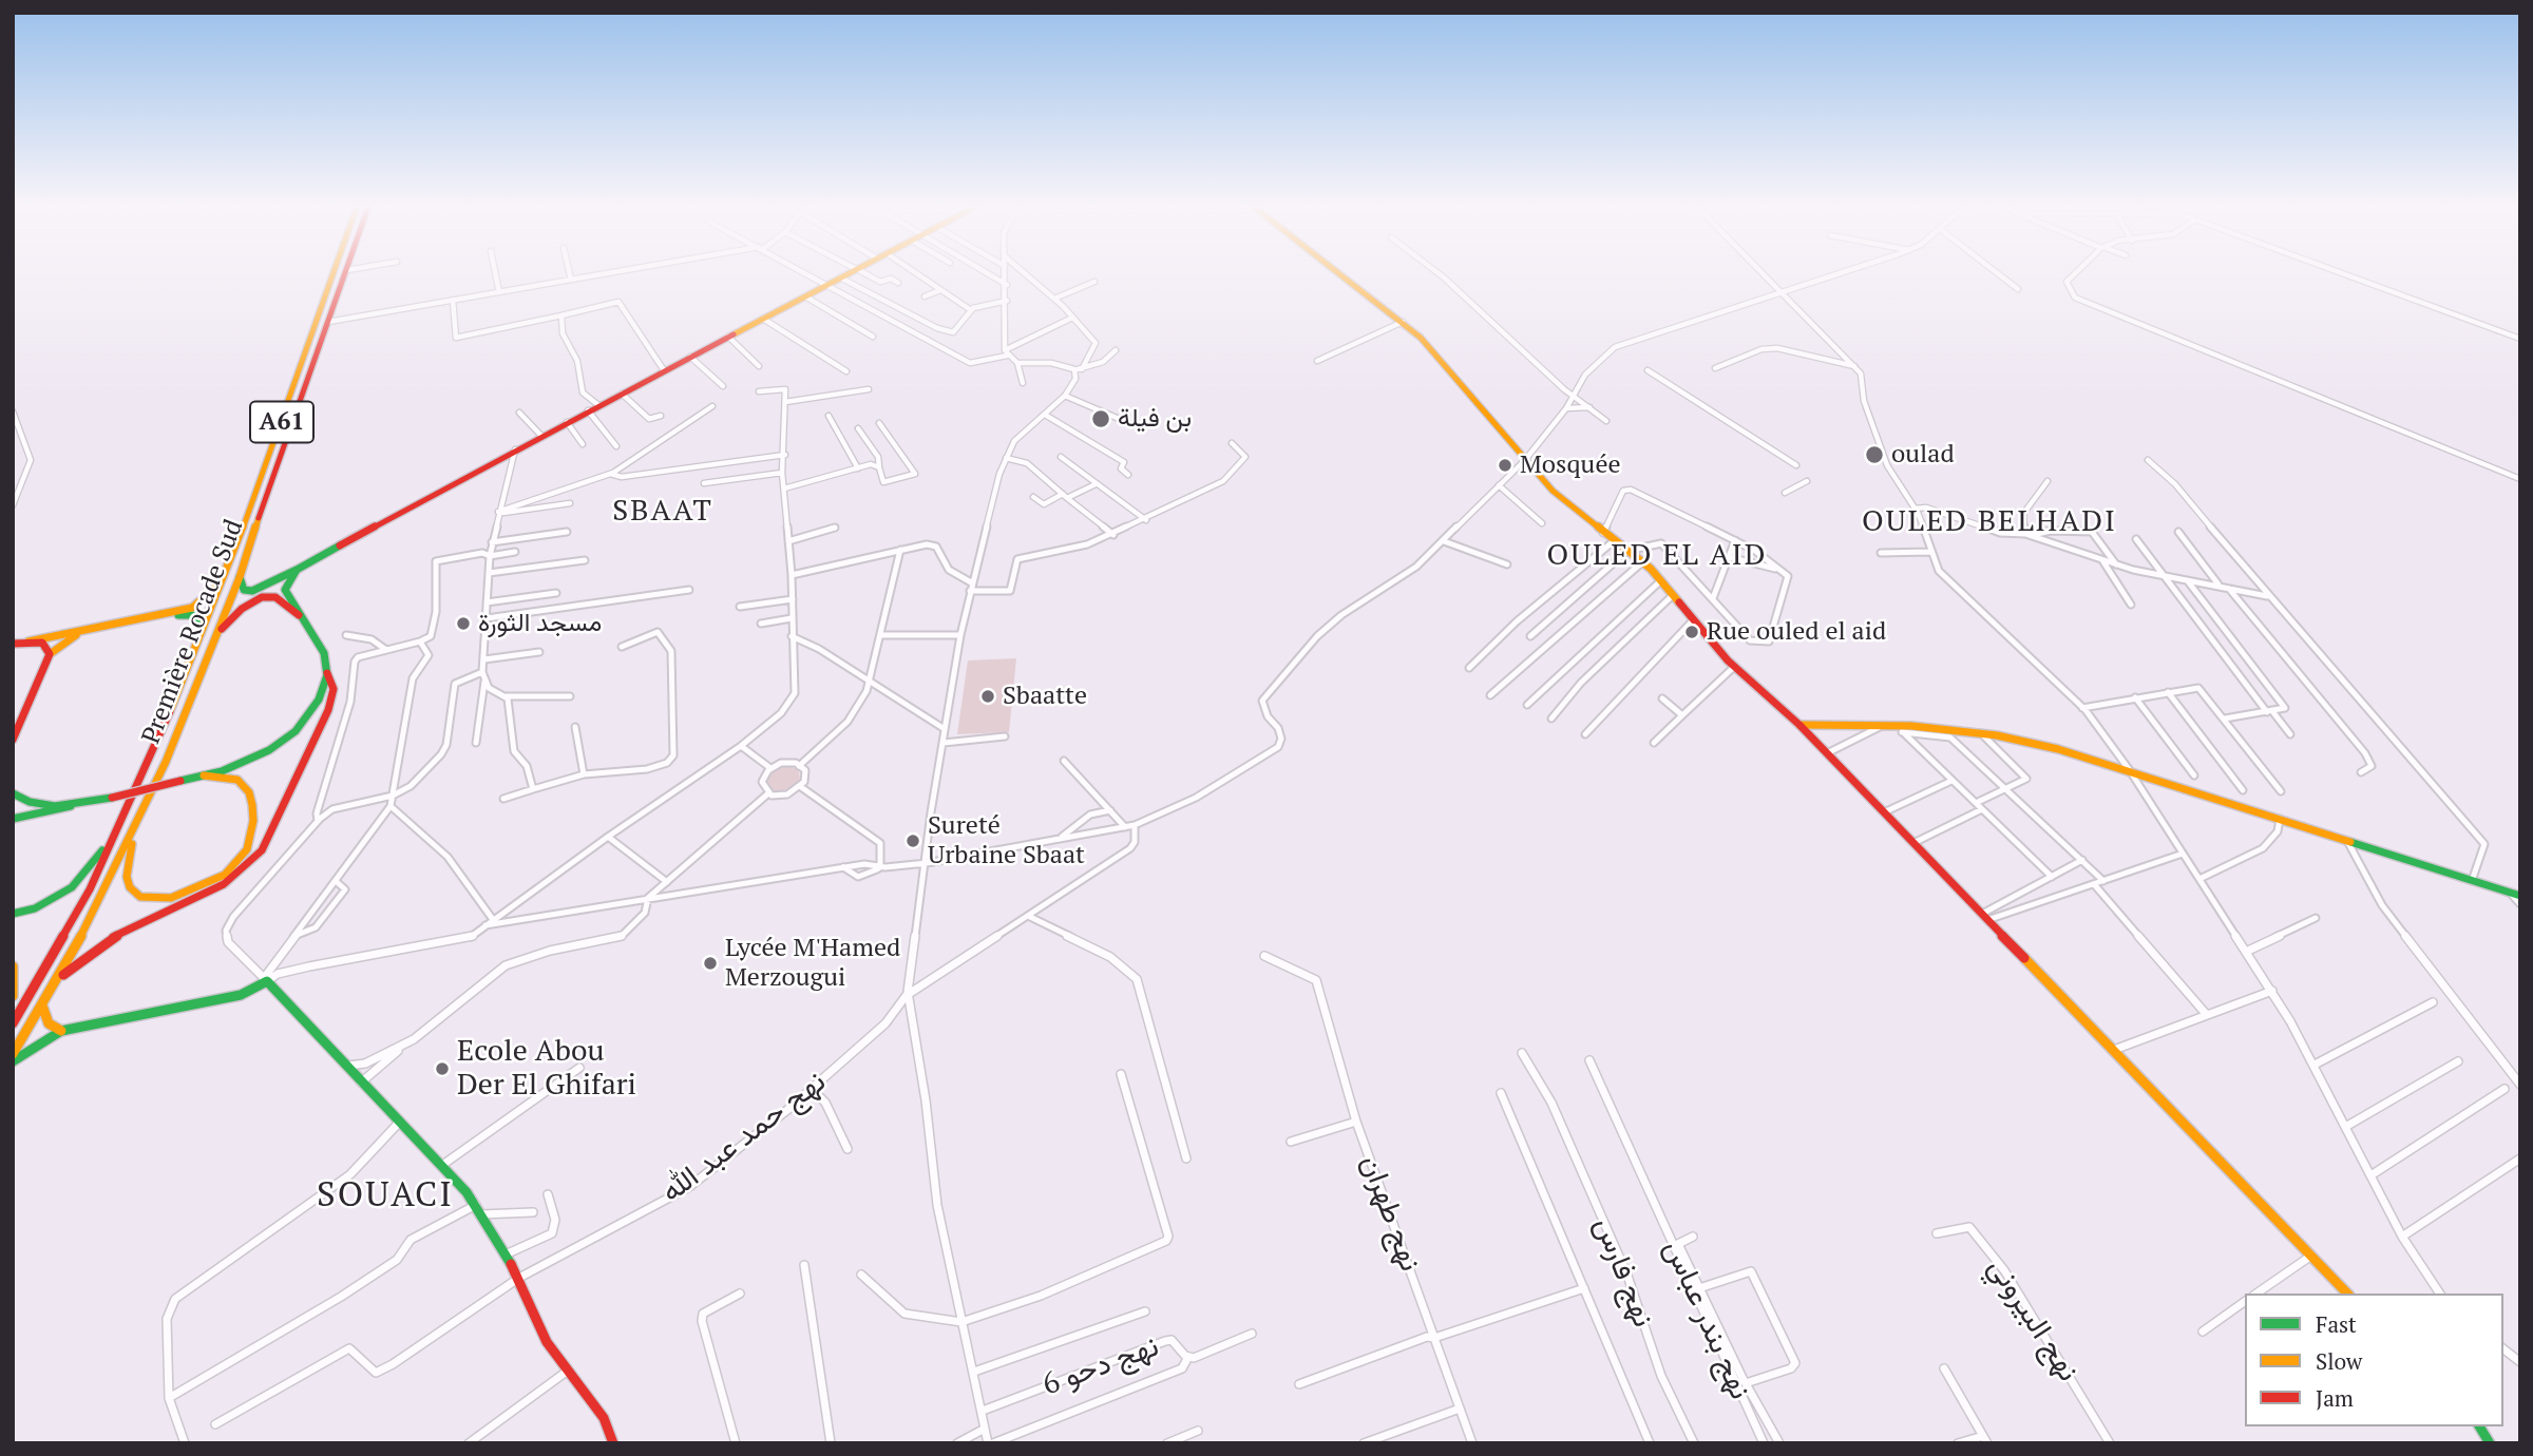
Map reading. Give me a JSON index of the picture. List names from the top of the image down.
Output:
{
  "streets": {
    "main road": ["A61", "Première Rocade Sud"],
    "street": [
      "نهج حمد عبد الله",
      "نهج طهران",
      "نهج فارس",
      "نهج بندر عباس",
      "نهج البيروني",
      "نهج دحو 6"
    ]
  },
  "districts": [
    "SBAAT",
    "OULED BELHADI",
    "OULED EL AID",
    "SOUACI"
  ],
  "places": [
    "بن فيلة",
    "oulad",
    "Mosquée",
    "مسجد الثورة",
    "Rue ouled el aid",
    "Sbaatte",
    "Sureté Urbaine Sbaat",
    "Lycée M'Hamed Merzougui",
    "Ecole Abou Der El Ghifari"
  ],
  "legend": ["Fast", "Slow", "Jam"]
}
